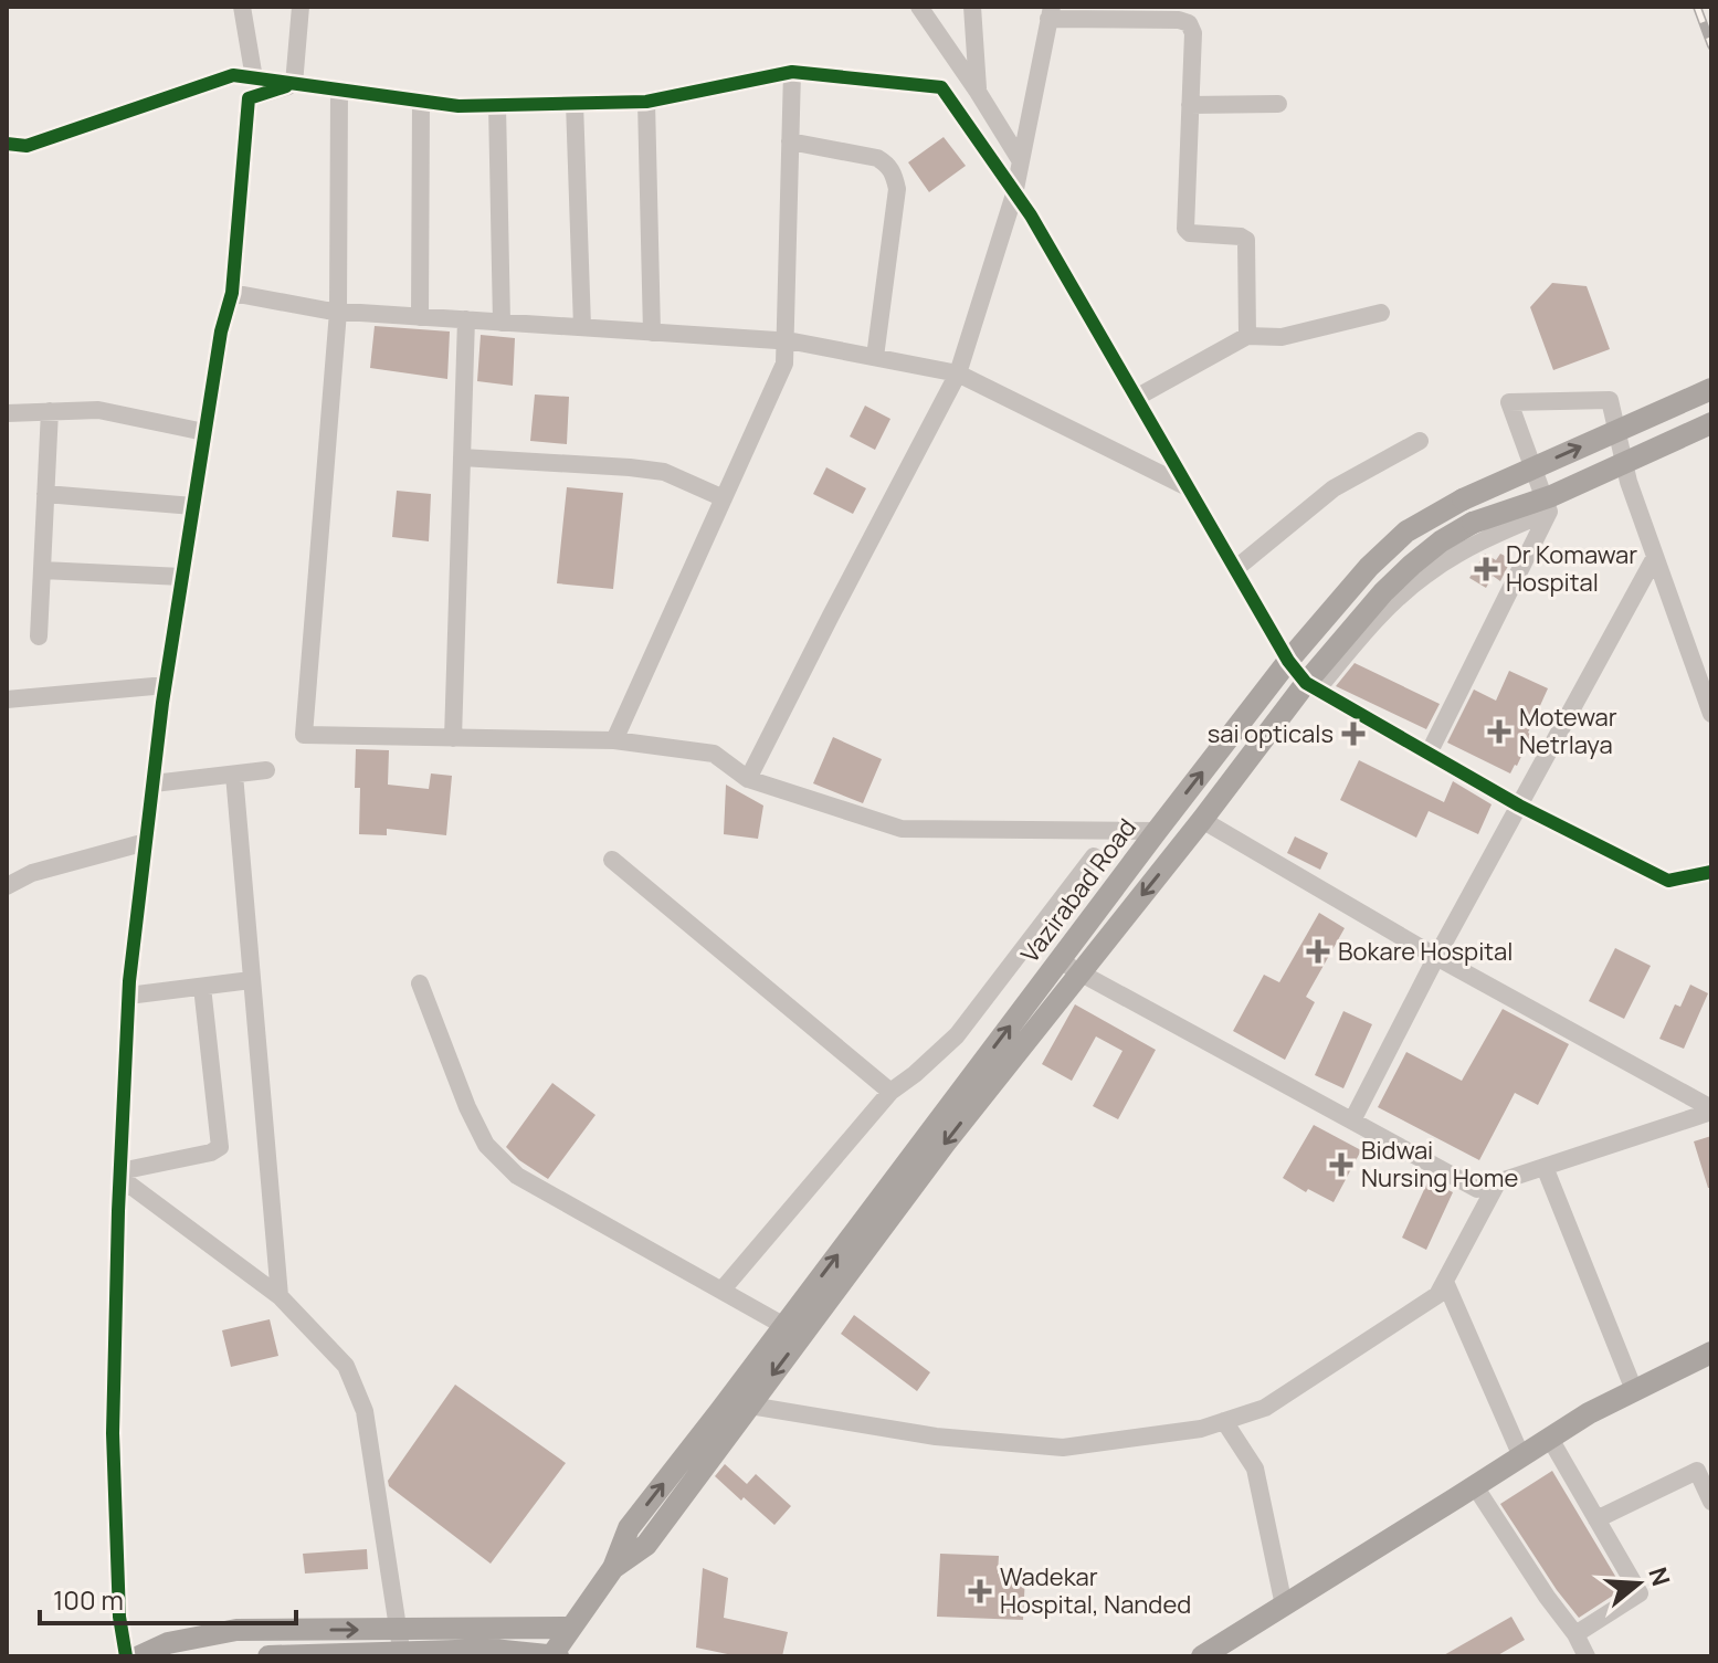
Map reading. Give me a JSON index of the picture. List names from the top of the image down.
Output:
{
  "streets": {
    "main road": ["Vazirabad Road"]
  },
  "places": {
    "health": [
      "Dr Komawar Hospital",
      "Motewar Netrlaya",
      "sai opticals",
      "Bokare Hospital",
      "Bidwai Nursing Home",
      "Wadekar Hospital, Nanded"
    ]
  },
  "scale_bar": "100 m",
  "north": "right"
}
